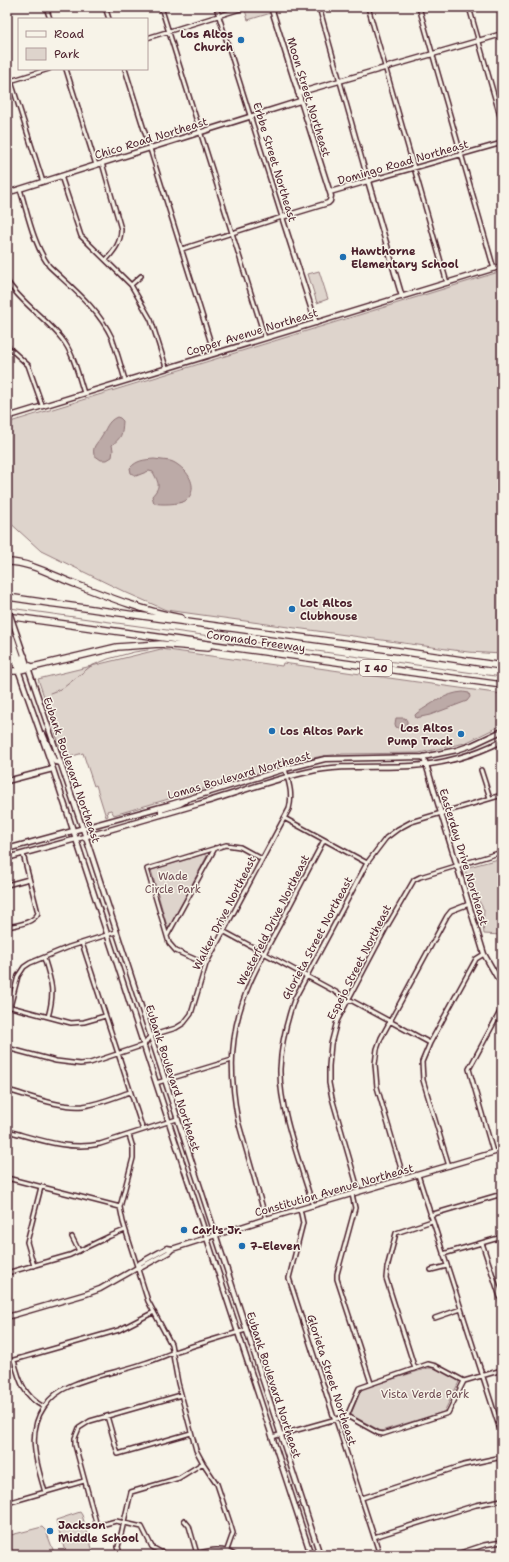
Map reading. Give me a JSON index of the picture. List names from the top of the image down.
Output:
{
  "streets": {
    "highway": ["Coronado Freeway", "I 40"],
    "main road": [
      "Moon Street Northeast",
      "Chico Road Northeast",
      "Erbbe Street Northeast",
      "Domingo Road Northeast",
      "Copper Avenue Northeast",
      "Eubank Boulevard Northeast",
      "Lomas Boulevard Northeast",
      "Easterday Drive Northeast",
      "Constitution Avenue Northeast"
    ],
    "street": [
      "Walker Drive Northeast",
      "Westerfeld Drive Northeast",
      "Glorieta Street Northeast",
      "Espejo Street Northeast"
    ]
  },
  "crossings": [
    ["Moon Street Northeast", "Chico Road Northeast"],
    ["Moon Street Northeast", "Domingo Road Northeast"],
    ["Chico Road Northeast", "Erbbe Street Northeast"],
    ["Erbbe Street Northeast", "Domingo Road Northeast"],
    ["Erbbe Street Northeast", "Copper Avenue Northeast"],
    ["Eubank Boulevard Northeast", "Lomas Boulevard Northeast"],
    ["Eubank Boulevard Northeast", "Walker Drive Northeast"],
    ["Eubank Boulevard Northeast", "Constitution Avenue Northeast"],
    ["Lomas Boulevard Northeast", "Easterday Drive Northeast"],
    ["Lomas Boulevard Northeast", "Walker Drive Northeast"],
    ["Easterday Drive Northeast", "Glorieta Street Northeast"],
    ["Easterday Drive Northeast", "Espejo Street Northeast"],
    ["Westerfeld Drive Northeast", "Constitution Avenue Northeast"],
    ["Glorieta Street Northeast", "Constitution Avenue Northeast"],
    ["Espejo Street Northeast", "Constitution Avenue Northeast"]
  ],
  "parks": ["Wade Circle Park", "Vista Verde Park"],
  "places": [
    "Los Altos Church",
    "Hawthorne Elementary School",
    "Lot Altos Clubhouse",
    "Los Altos Park",
    "Los Altos Pump Track",
    "Carl's Jr.",
    "7-Eleven",
    "Jackson Middle School"
  ],
  "legend": ["Road", "Park"]
}
